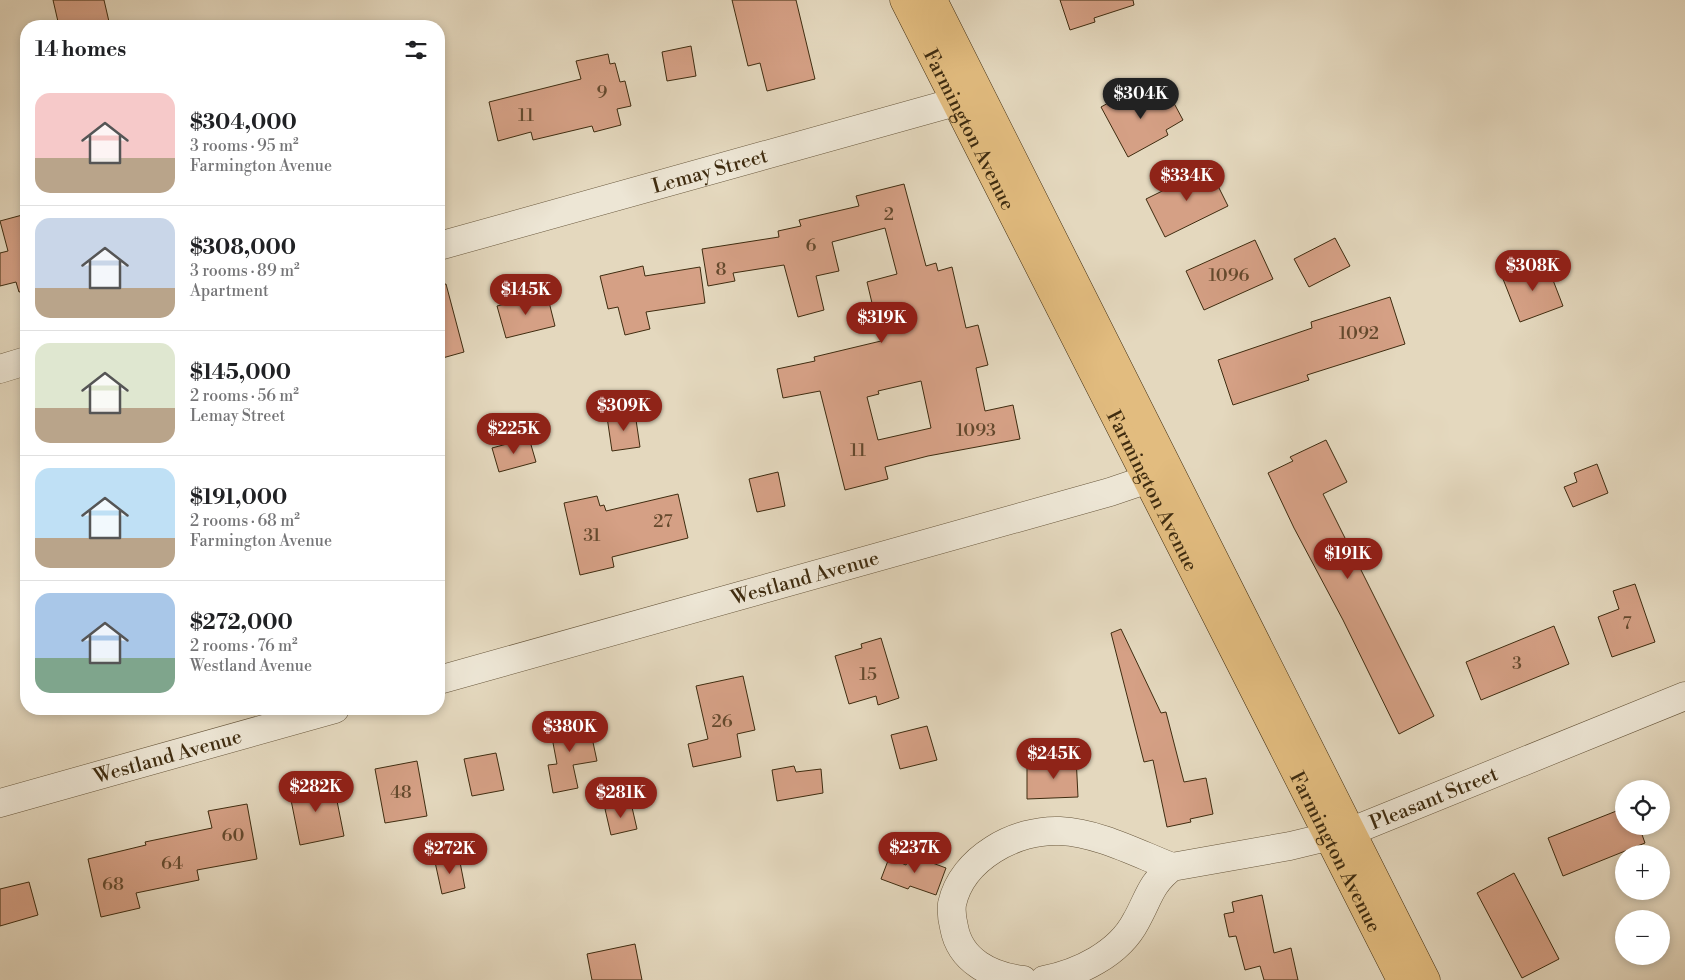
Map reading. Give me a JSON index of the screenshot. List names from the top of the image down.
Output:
{
  "streets": {
    "main road": ["Farmington Avenue"],
    "street": ["Lemay Street", "Westland Avenue", "Pleasant Street"]
  },
  "crossings": [
    ["Farmington Avenue", "Lemay Street"],
    ["Farmington Avenue", "Westland Avenue"],
    ["Farmington Avenue", "Pleasant Street"]
  ],
  "house_numbers": [
    "9",
    "11",
    "2",
    "6",
    "8",
    "1096",
    "1092",
    "1093",
    "11",
    "27",
    "31",
    "7",
    "3",
    "15",
    "26",
    "48",
    "60",
    "64",
    "68"
  ],
  "page": {
    "heading": "14 homes",
    "price": [
      "$304K",
      "$334K",
      "$308K",
      "$145K",
      "$319K",
      "$309K",
      "$225K",
      "$191K",
      "$380K",
      "$245K",
      "$282K",
      "$281K",
      "$237K",
      "$272K"
    ],
    "list": [
      {
        "name": "$304,000",
        "note": "3 rooms · 95 m² · Farmington Avenue"
      },
      {
        "name": "$308,000",
        "note": "3 rooms · 89 m² · Apartment"
      },
      {
        "name": "$145,000",
        "note": "2 rooms · 56 m² · Lemay Street"
      },
      {
        "name": "$191,000",
        "note": "2 rooms · 68 m² · Farmington Avenue"
      },
      {
        "name": "$272,000",
        "note": "2 rooms · 76 m² · Westland Avenue"
      }
    ],
    "map_buttons": ["+", "−"]
  }
}
